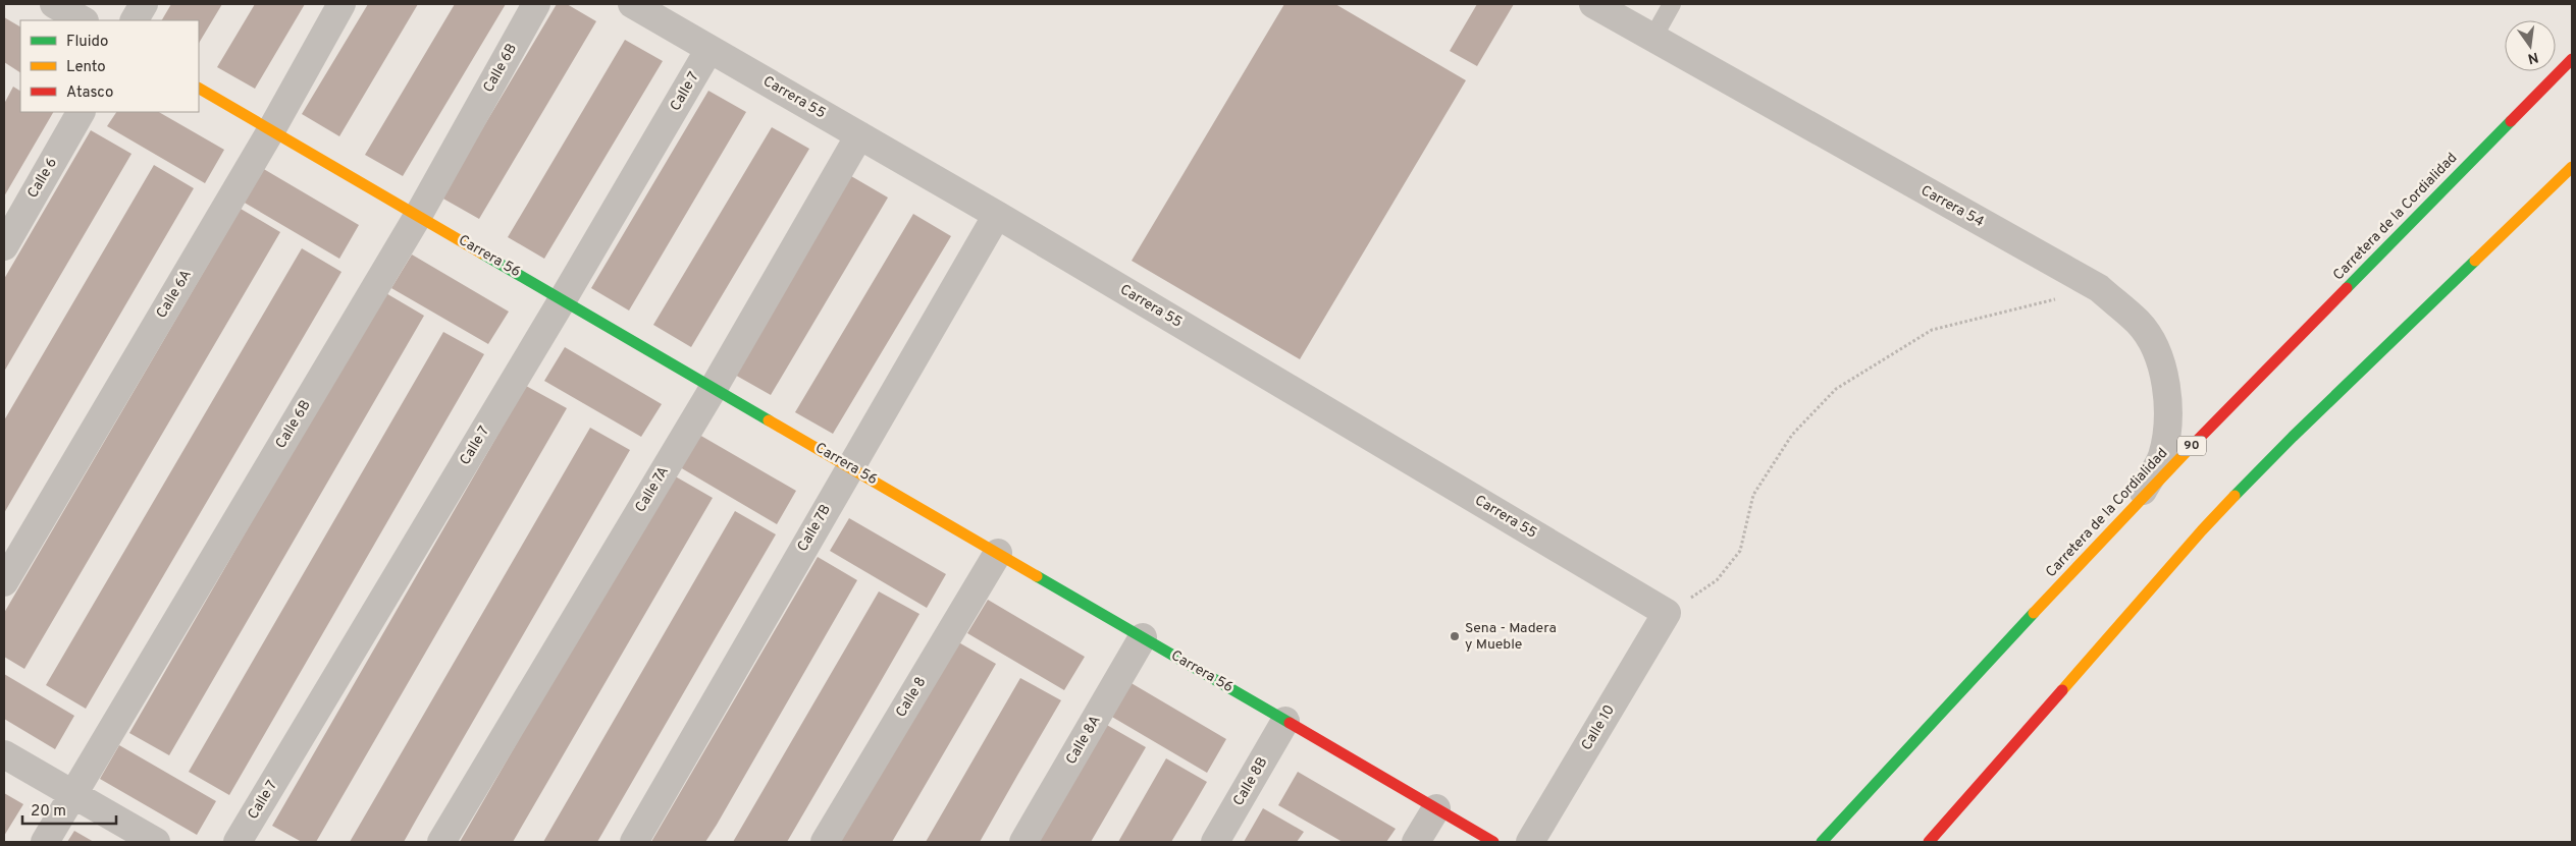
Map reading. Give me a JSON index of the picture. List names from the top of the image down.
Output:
{
  "streets": {
    "main road": ["Carretera de la Cordialidad", "Carrera 56", "90"],
    "street": [
      "Calle 6B",
      "Calle 7",
      "Carrera 55",
      "Calle 6",
      "Carrera 54",
      "Calle 6A",
      "Calle 7A",
      "Calle 7B",
      "Calle 8",
      "Calle 10",
      "Calle 8A",
      "Calle 8B"
    ]
  },
  "crossings": [
    ["Calle 6B", "Carrera 56"],
    ["Calle 7", "Carrera 55"],
    ["Calle 7", "Carrera 56"],
    ["Carrera 55", "Calle 7A"],
    ["Carrera 55", "Calle 7B"],
    ["Carrera 55", "Calle 10"],
    ["Carrera 54", "Carretera de la Cordialidad"],
    ["Carrera 56", "Calle 6A"],
    ["Carrera 56", "Calle 7A"],
    ["Carrera 56", "Calle 7B"],
    ["Carrera 56", "Calle 8"],
    ["Carrera 56", "Calle 8A"],
    ["Carrera 56", "Calle 8B"]
  ],
  "places": ["Sena - Madera y Mueble"],
  "legend": ["Fluido", "Lento", "Atasco"],
  "scale_bar": "20 m",
  "north": "bottom"
}
